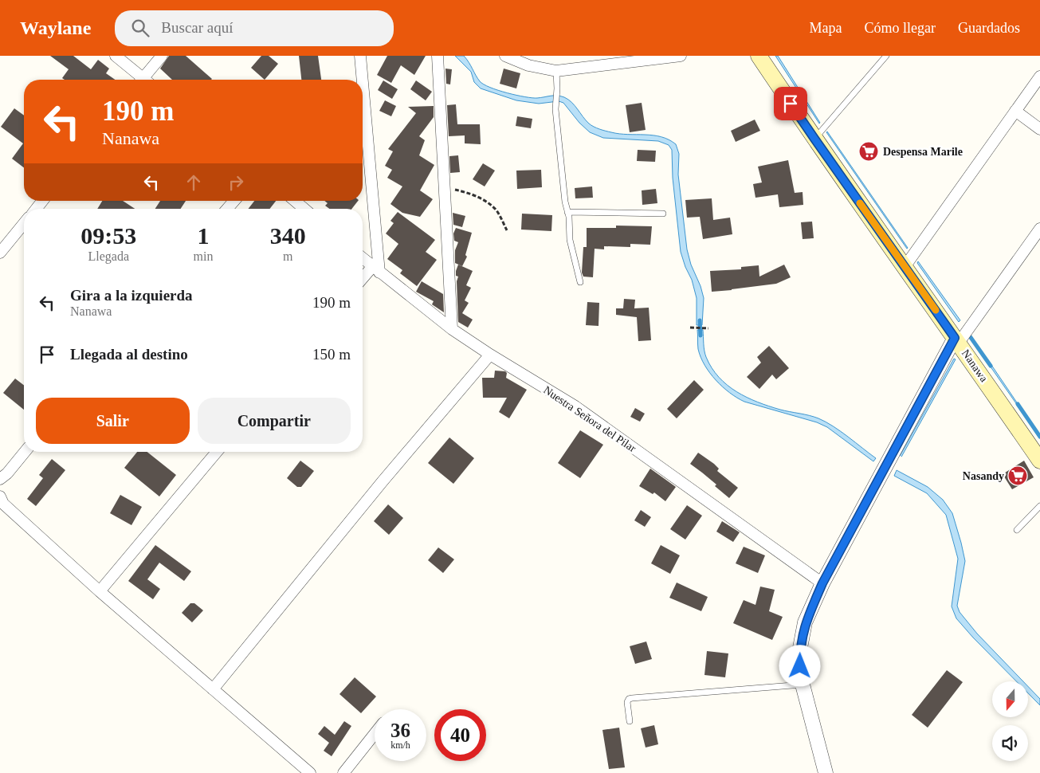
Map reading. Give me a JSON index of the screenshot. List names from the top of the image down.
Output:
{
  "streets": {
    "main road": ["Nanawa"],
    "street": ["Nuestra Señora del Pilar"]
  },
  "places": {
    "supermarket": ["Despensa Marile", "Nasandy"]
  },
  "north": "bottom",
  "page": {
    "header": "Waylane",
    "search": "Buscar aquí",
    "nav": ["Mapa", "Cómo llegar", "Guardados"],
    "turn": ["190 m", "Nanawa"],
    "eta": [
      "09:53",
      "Llegada",
      "1",
      "min",
      "340",
      "m"
    ],
    "list": [
      {
        "name": "Gira a la izquierda",
        "note": "Nanawa",
        "value": "190 m"
      },
      {
        "name": "Llegada al destino",
        "value": "150 m"
      }
    ],
    "buttons": ["Salir", "Compartir"],
    "speed": "36 km/h",
    "limit": "40"
  }
}
